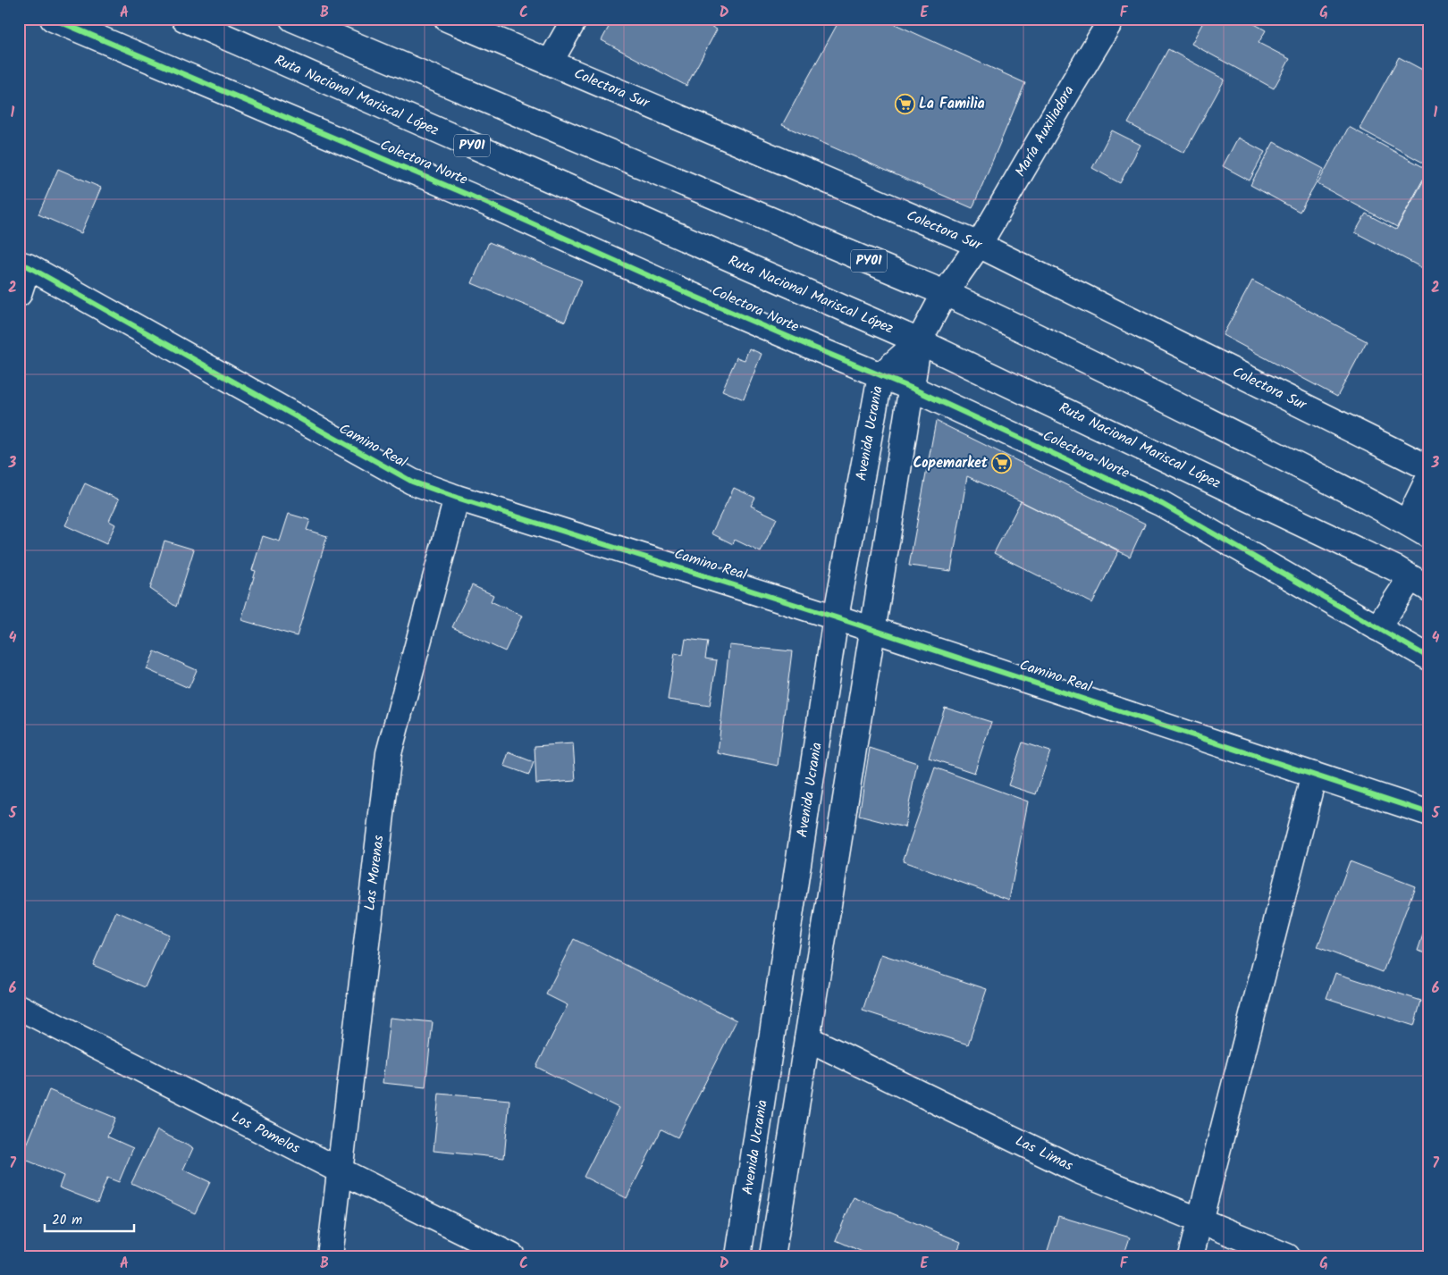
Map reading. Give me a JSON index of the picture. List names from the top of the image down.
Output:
{
  "streets": {
    "main road": [
      "Colectora Sur",
      "Ruta Nacional Mariscal López",
      "María Auxiliadora",
      "PY01",
      "Colectora Norte",
      "Avenida Ucrania",
      "Camino Real",
      "Las Morenas",
      "Los Pomelos",
      "Las Limas"
    ]
  },
  "crossings": [
    ["Colectora Sur", "María Auxiliadora"],
    ["Colectora Sur", "Avenida Ucrania"],
    ["Ruta Nacional Mariscal López", "Avenida Ucrania"],
    ["María Auxiliadora", "Avenida Ucrania"],
    ["PY01", "Avenida Ucrania"],
    ["Colectora Norte", "Avenida Ucrania"],
    ["Avenida Ucrania", "Camino Real"],
    ["Avenida Ucrania", "Las Limas"],
    ["Camino Real", "Las Morenas"],
    ["Las Morenas", "Los Pomelos"]
  ],
  "places": {
    "supermarket": ["La Familia", "Copemarket"]
  },
  "scale_bar": "20 m",
  "grid": {
    "columns": [
      "A",
      "B",
      "C",
      "D",
      "E",
      "F",
      "G"
    ],
    "rows": [
      "1",
      "2",
      "3",
      "4",
      "5",
      "6",
      "7"
    ]
  }
}
